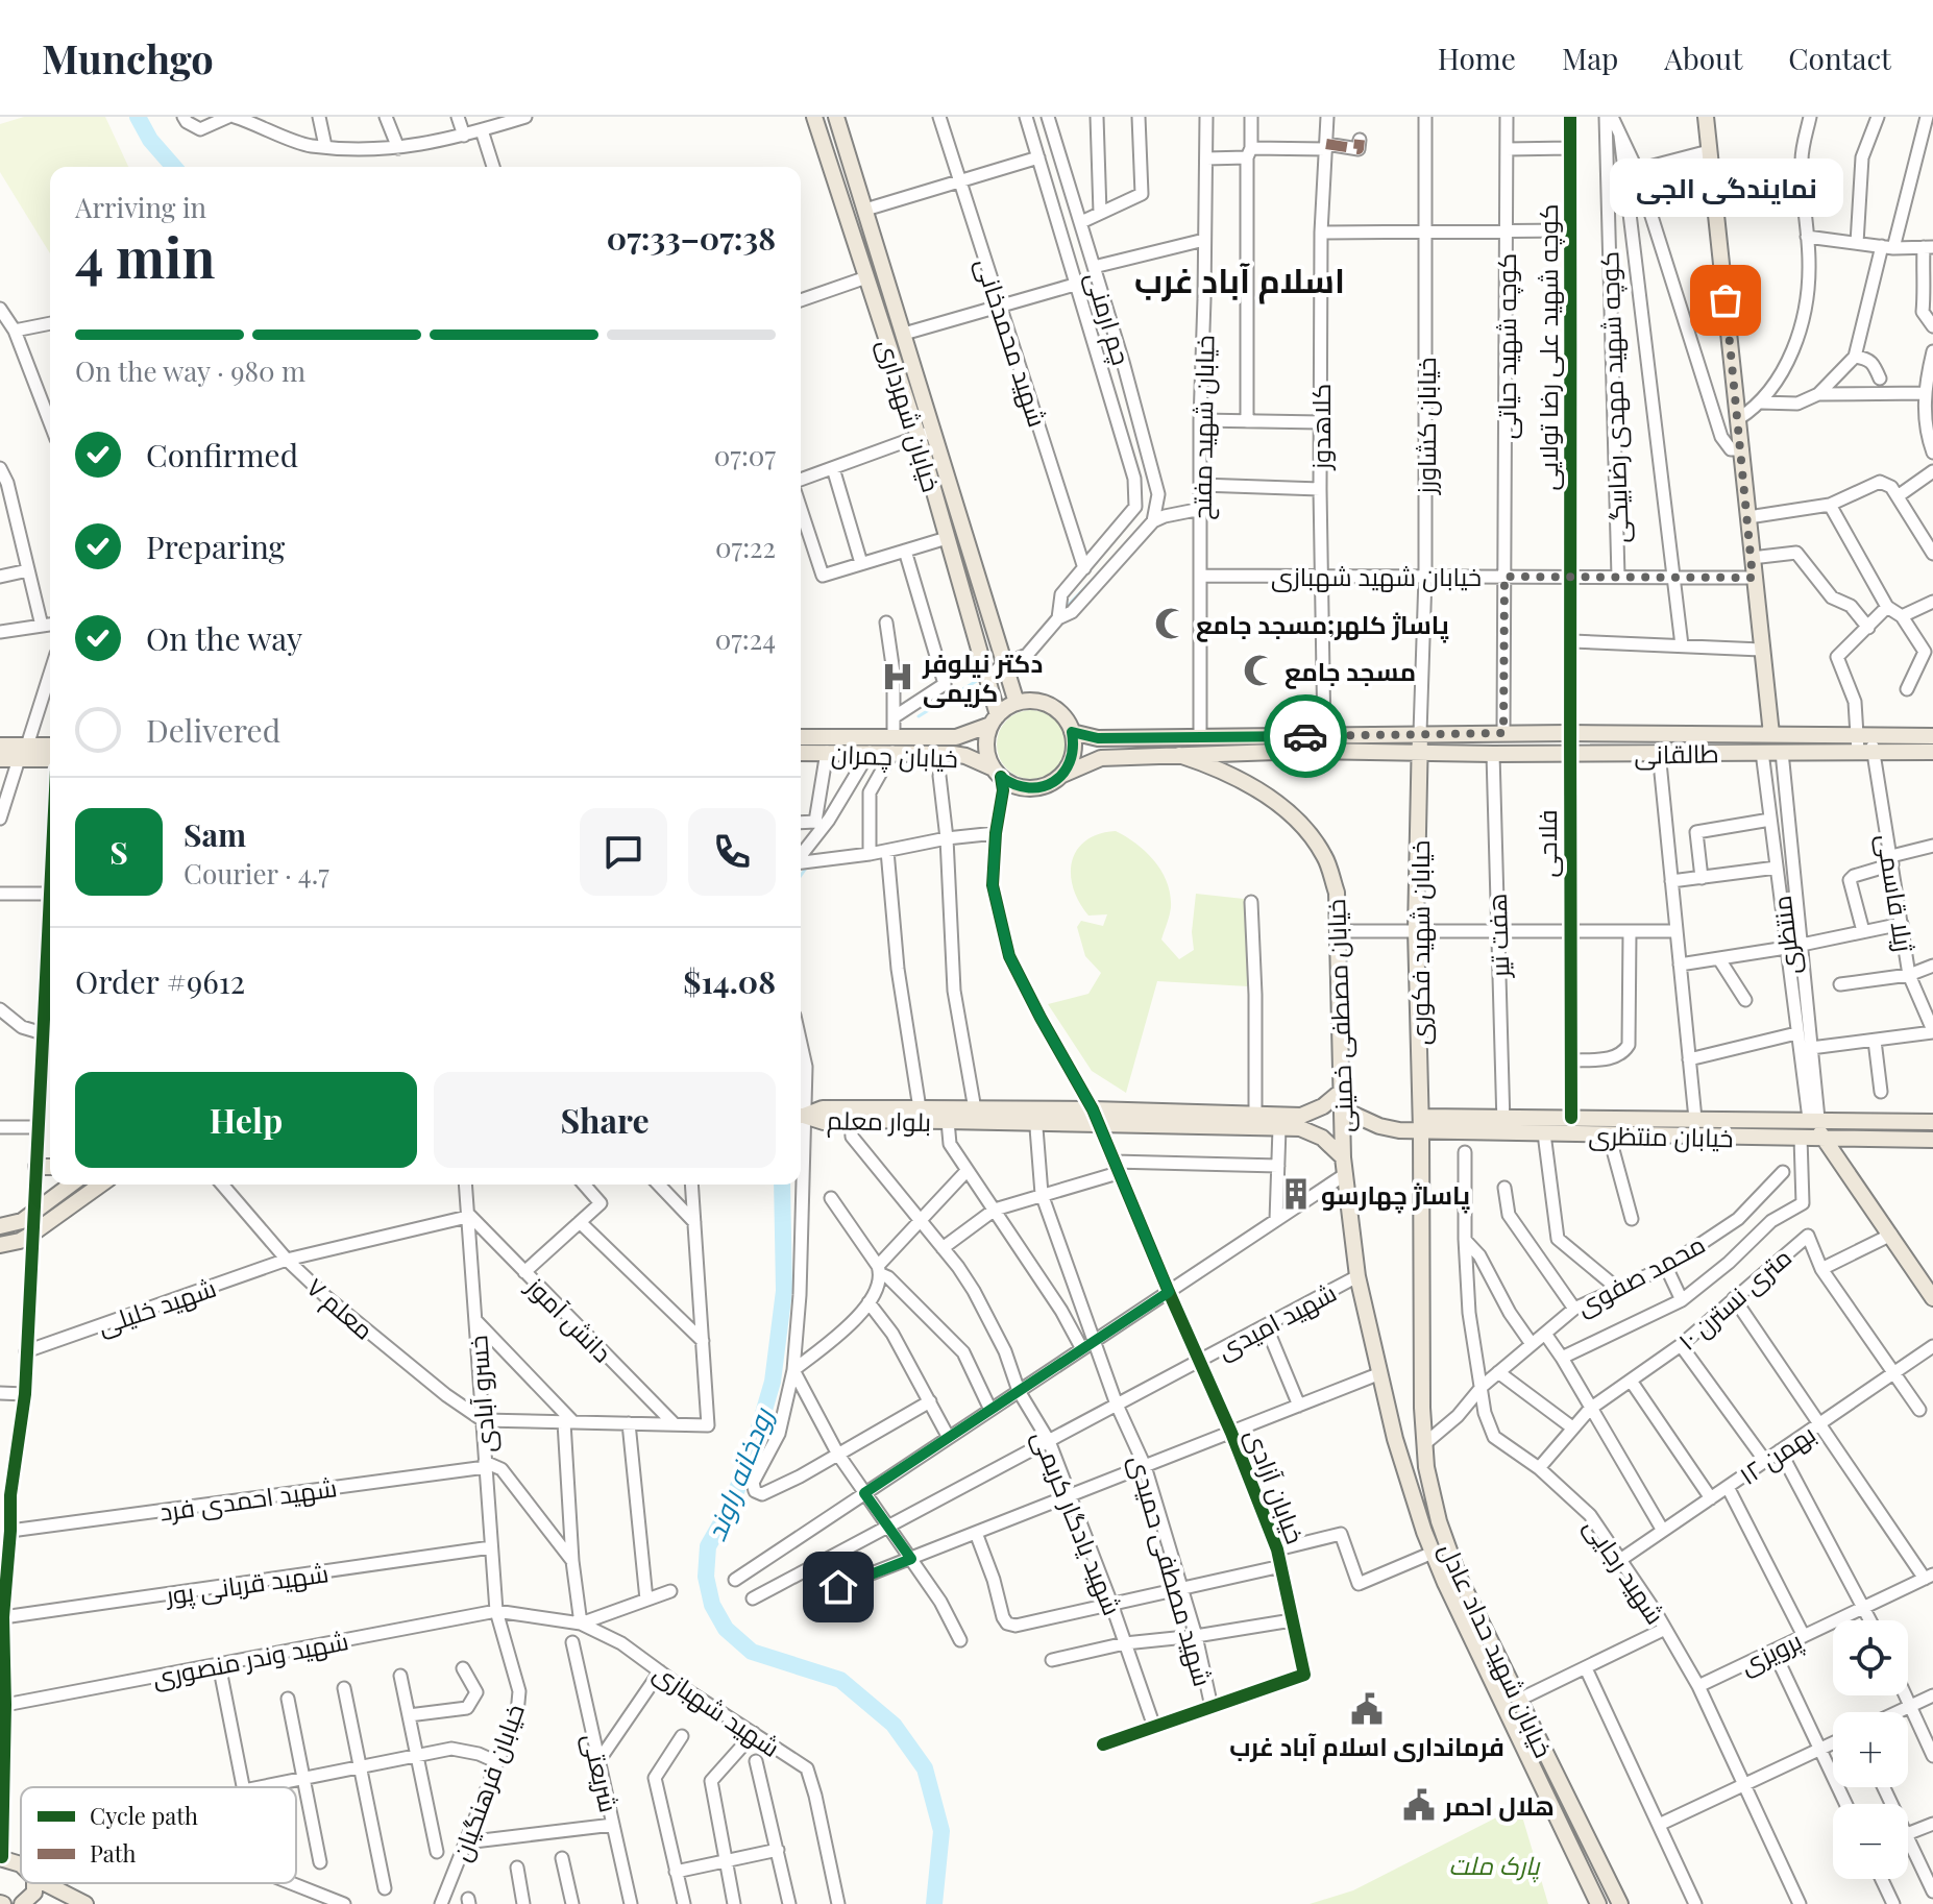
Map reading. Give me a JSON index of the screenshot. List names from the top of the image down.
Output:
{
  "streets": {
    "main road": [
      "خیابان شهرداری",
      "طالقانی",
      "خیابان چمران",
      "خیابان شهید فکوری",
      "خیابان مصطفی خمینی",
      "بلوار معلم",
      "خیابان منتظری",
      "خیابان شهید حداد عادل"
    ],
    "street": [
      "چم ارمنی",
      "شهید محمدخانی",
      "کوچه شهید حیاتی",
      "کوچه شهید علی رضا تولایی",
      "کوچه شهید مهدی رضابیگی",
      "خیابان کشاورز",
      "کلاهدوز",
      "خیابان شهید مفتح",
      "خیابان شهید شهبازی",
      "فلاحی",
      "ژیلا قاسمی",
      "هفت تیر",
      "منتظری",
      "محمد صفوی",
      "۱۰ متری نسترن",
      "شهید خلیلی",
      "معلم ۷",
      "دانش آموز",
      "شهید امیدی",
      "خسرو آبادی",
      "۱۲ بهمن",
      "خیابان آزادی",
      "شهید احمدی فرد",
      "شهید یادگار کریمی",
      "شهید مصطفی حمیدی",
      "شهید رجایی",
      "شهید قربانی پور",
      "پرویزی",
      "شهید وندر منصوری",
      "شهید شهبازی",
      "شریعتی",
      "خیابان فرهنگیان"
    ]
  },
  "crossings": [
    ["کوچه شهید حیاتی", "خیابان شهید شهبازی"],
    ["کوچه شهید حیاتی", "طالقانی"],
    ["کوچه شهید علی رضا تولایی", "خیابان شهید شهبازی"],
    ["کوچه شهید علی رضا تولایی", "فلاحی"],
    ["کوچه شهید مهدی رضابیگی", "خیابان شهید شهبازی"],
    ["خیابان شهرداری", "طالقانی"],
    ["خیابان شهرداری", "خیابان چمران"],
    ["خیابان شهرداری", "خیابان آزادی"],
    ["خیابان کشاورز", "خیابان شهید شهبازی"],
    ["خیابان کشاورز", "طالقانی"],
    ["خیابان کشاورز", "خیابان شهید فکوری"],
    ["کلاهدوز", "خیابان شهید شهبازی"],
    ["کلاهدوز", "طالقانی"],
    ["خیابان شهید مفتح", "خیابان شهید شهبازی"],
    ["خیابان شهید مفتح", "طالقانی"],
    ["طالقانی", "خیابان چمران"],
    ["طالقانی", "فلاحی"],
    ["طالقانی", "ژیلا قاسمی"],
    ["طالقانی", "هفت تیر"],
    ["طالقانی", "منتظری"],
    ["طالقانی", "خیابان شهید فکوری"],
    ["طالقانی", "خیابان مصطفی خمینی"],
    ["طالقانی", "خیابان آزادی"],
    ["خیابان چمران", "خیابان آزادی"],
    ["فلاحی", "خیابان منتظری"],
    ["هفت تیر", "خیابان منتظری"],
    ["منتظری", "خیابان منتظری"],
    ["خیابان شهید فکوری", "خیابان منتظری"],
    ["خیابان شهید فکوری", "خیابان شهید حداد عادل"],
    ["خیابان مصطفی خمینی", "بلوار معلم"],
    ["خیابان مصطفی خمینی", "خیابان منتظری"],
    ["خیابان مصطفی خمینی", "خیابان شهید حداد عادل"],
    ["بلوار معلم", "خیابان آزادی"],
    ["بلوار معلم", "شهید یادگار کریمی"],
    ["بلوار معلم", "شهید مصطفی حمیدی"],
    ["بلوار معلم", "خیابان شهید حداد عادل"],
    ["خیابان منتظری", "خیابان شهید حداد عادل"],
    ["محمد صفوی", "شهید رجایی"],
    ["محمد صفوی", "خیابان شهید حداد عادل"],
    ["۱۰ متری نسترن", "۱۲ بهمن"],
    ["۱۰ متری نسترن", "شهید رجایی"],
    ["شهید خلیلی", "معلم ۷"],
    ["شهید خلیلی", "دانش آموز"],
    ["شهید خلیلی", "خسرو آبادی"],
    ["معلم ۷", "خسرو آبادی"],
    ["دانش آموز", "خسرو آبادی"],
    ["شهید امیدی", "خیابان آزادی"],
    ["شهید امیدی", "شهید یادگار کریمی"],
    ["شهید امیدی", "شهید مصطفی حمیدی"],
    ["شهید امیدی", "خیابان شهید حداد عادل"],
    ["خسرو آبادی", "شهید احمدی فرد"],
    ["خسرو آبادی", "شهید قربانی پور"],
    ["خسرو آبادی", "شهید وندر منصوری"],
    ["خسرو آبادی", "شهید شهبازی"],
    ["خسرو آبادی", "خیابان فرهنگیان"],
    ["۱۲ بهمن", "شهید رجایی"],
    ["خیابان آزادی", "شهید یادگار کریمی"],
    ["خیابان آزادی", "شهید مصطفی حمیدی"],
    ["شهید رجایی", "پرویزی"],
    ["شهید وندر منصوری", "شهید شهبازی"],
    ["شهید وندر منصوری", "خیابان فرهنگیان"],
    ["شهید شهبازی", "خیابان فرهنگیان"]
  ],
  "districts": ["اسلام آباد غرب"],
  "water": ["رودخانه راوند"],
  "parks": ["پارک ملت"],
  "places": {
    "other": ["نمایندگی الجی"],
    "mosque": ["پاساژ کلهر;مسجد جامع", "مسجد جامع"],
    "hospital": ["دکتر نیلوفر کریمی"],
    "building": ["پاساژ چهارسو"],
    "public building": ["فرمانداری اسلام آباد غرب", "هلال احمر"]
  },
  "legend": ["Cycle path", "Path"],
  "page": {
    "header": "Munchgo",
    "nav": [
      "Home",
      "Map",
      "About",
      "Contact"
    ],
    "bubble": "نمایندگی الجی",
    "heading": ["4 min", "Arriving in", "07:33–07:38"],
    "panel": [
      "Sam",
      "Courier · 4.7",
      "Order #9612",
      "$14.08"
    ],
    "bar": "On the way · 980 m",
    "list": [
      ["Confirmed", "07:07"],
      ["Preparing", "07:22"],
      ["On the way", "07:24"],
      "Delivered"
    ],
    "round": "S",
    "buttons": ["Help", "Share"],
    "map_buttons": ["+", "−"]
  }
}
